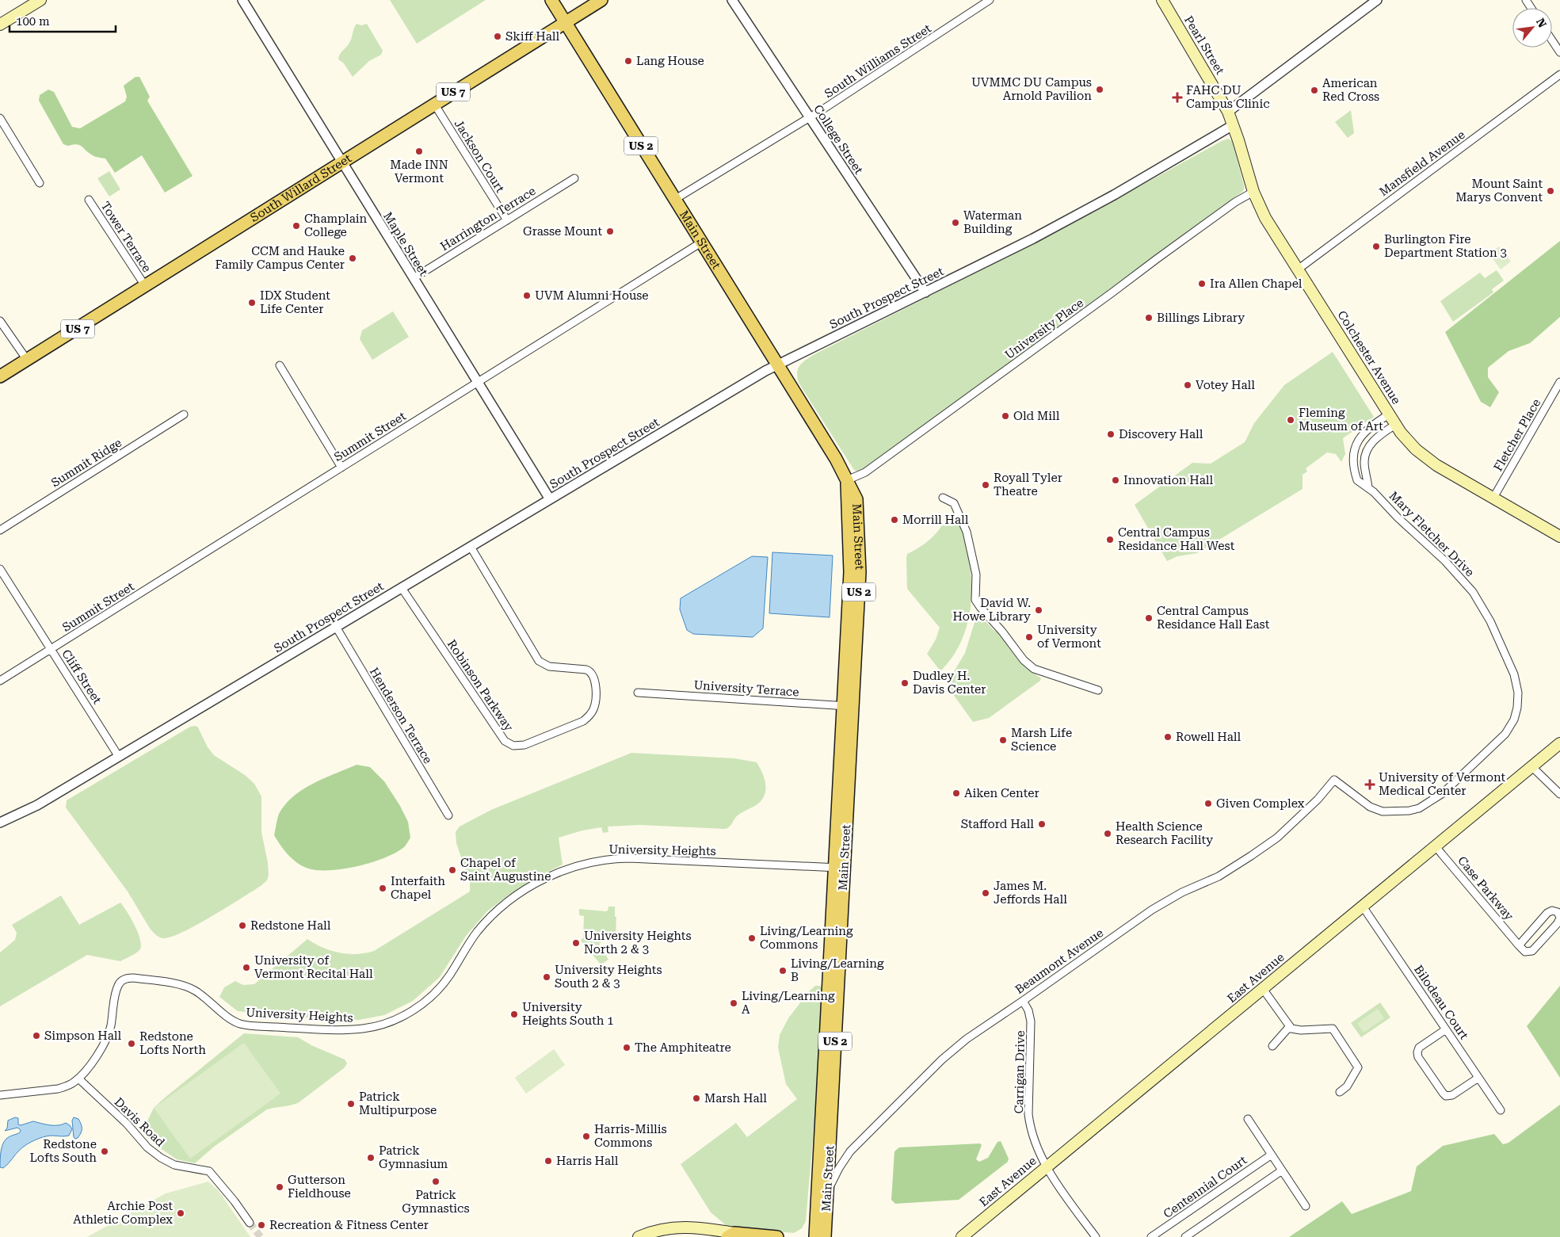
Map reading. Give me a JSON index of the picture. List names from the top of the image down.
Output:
{
  "streets": {
    "main road": [
      "Pearl Street",
      "US 7",
      "US 2",
      "South Willard Street",
      "Main Street",
      "Colchester Avenue",
      "East Avenue"
    ],
    "street": [
      "South Williams Street",
      "College Street",
      "Jackson Court",
      "Mansfield Avenue",
      "Harrington Terrace",
      "Tower Terrace",
      "Maple Street",
      "South Prospect Street",
      "University Place",
      "Fletcher Place",
      "Summit Street",
      "Summit Ridge",
      "Mary Fletcher Drive",
      "Cliff Street",
      "Robinson Parkway",
      "University Terrace",
      "Henderson Terrace",
      "University Heights",
      "Case Parkway",
      "Beaumont Avenue",
      "Bilodeau Court",
      "Carrigan Drive",
      "Davis Road",
      "Centennial Court"
    ]
  },
  "crossings": [
    ["Pearl Street", "South Prospect Street"],
    ["Pearl Street", "Colchester Avenue"],
    ["South Williams Street", "College Street"],
    ["South Williams Street", "Main Street"],
    ["College Street", "South Prospect Street"],
    ["Jackson Court", "South Willard Street"],
    ["Jackson Court", "Harrington Terrace"],
    ["Mansfield Avenue", "Colchester Avenue"],
    ["South Willard Street", "Tower Terrace"],
    ["South Willard Street", "Main Street"],
    ["South Willard Street", "Maple Street"],
    ["Harrington Terrace", "Maple Street"],
    ["Main Street", "South Prospect Street"],
    ["Main Street", "University Place"],
    ["Main Street", "Summit Street"],
    ["Main Street", "University Terrace"],
    ["Main Street", "University Heights"],
    ["Main Street", "Beaumont Avenue"],
    ["Maple Street", "South Prospect Street"],
    ["Maple Street", "Summit Street"],
    ["South Prospect Street", "Colchester Avenue"],
    ["South Prospect Street", "Cliff Street"],
    ["South Prospect Street", "Robinson Parkway"],
    ["South Prospect Street", "Henderson Terrace"],
    ["University Place", "Colchester Avenue"],
    ["Colchester Avenue", "Fletcher Place"],
    ["Colchester Avenue", "Mary Fletcher Drive"],
    ["Summit Street", "Cliff Street"],
    ["Mary Fletcher Drive", "Beaumont Avenue"],
    ["University Heights", "Davis Road"],
    ["Case Parkway", "East Avenue"],
    ["Beaumont Avenue", "Carrigan Drive"],
    ["East Avenue", "Bilodeau Court"],
    ["East Avenue", "Carrigan Drive"]
  ],
  "places": {
    "other": [
      "Skiff Hall",
      "Lang House",
      "UVMMC DU Campus Arnold Pavilion",
      "American Red Cross",
      "Made INN Vermont",
      "Mount Saint Marys Convent",
      "Waterman Building",
      "Champlain College",
      "Grasse Mount",
      "Burlington Fire Department Station 3",
      "CCM and Hauke Family Campus Center",
      "Ira Allen Chapel",
      "UVM Alumni House",
      "IDX Student Life Center",
      "Billings Library",
      "Votey Hall",
      "Old Mill",
      "Fleming Museum of Art",
      "Discovery Hall",
      "Innovation Hall",
      "Royall Tyler Theatre",
      "Morrill Hall",
      "Central Campus Residance Hall West",
      "David W. Howe Library",
      "Central Campus Residance Hall East",
      "University of Vermont",
      "Dudley H. Davis Center",
      "Rowell Hall",
      "Marsh Life Science",
      "Aiken Center",
      "Given Complex",
      "Stafford Hall",
      "Health Science Research Facility",
      "Chapel of Saint Augustine",
      "Interfaith Chapel",
      "James M. Jeffords Hall",
      "Redstone Hall",
      "Living/Learning Commons",
      "University Heights North 2 & 3",
      "University of Vermont Recital Hall",
      "Living/Learning B",
      "University Heights South 2 & 3",
      "Living/Learning A",
      "University Heights South 1",
      "Simpson Hall",
      "Redstone Lofts North",
      "The Amphiteatre",
      "Marsh Hall",
      "Patrick Multipurpose",
      "Harris-Millis Commons",
      "Redstone Lofts South",
      "Patrick Gymnasium",
      "Harris Hall",
      "Patrick Gymnastics",
      "Gutterson Fieldhouse",
      "Archie Post Athletic Complex",
      "Recreation & Fitness Center"
    ],
    "health": ["FAHC DU Campus Clinic", "University of Vermont Medical Center"]
  },
  "scale_bar": "100 m",
  "north": "top right"
}
